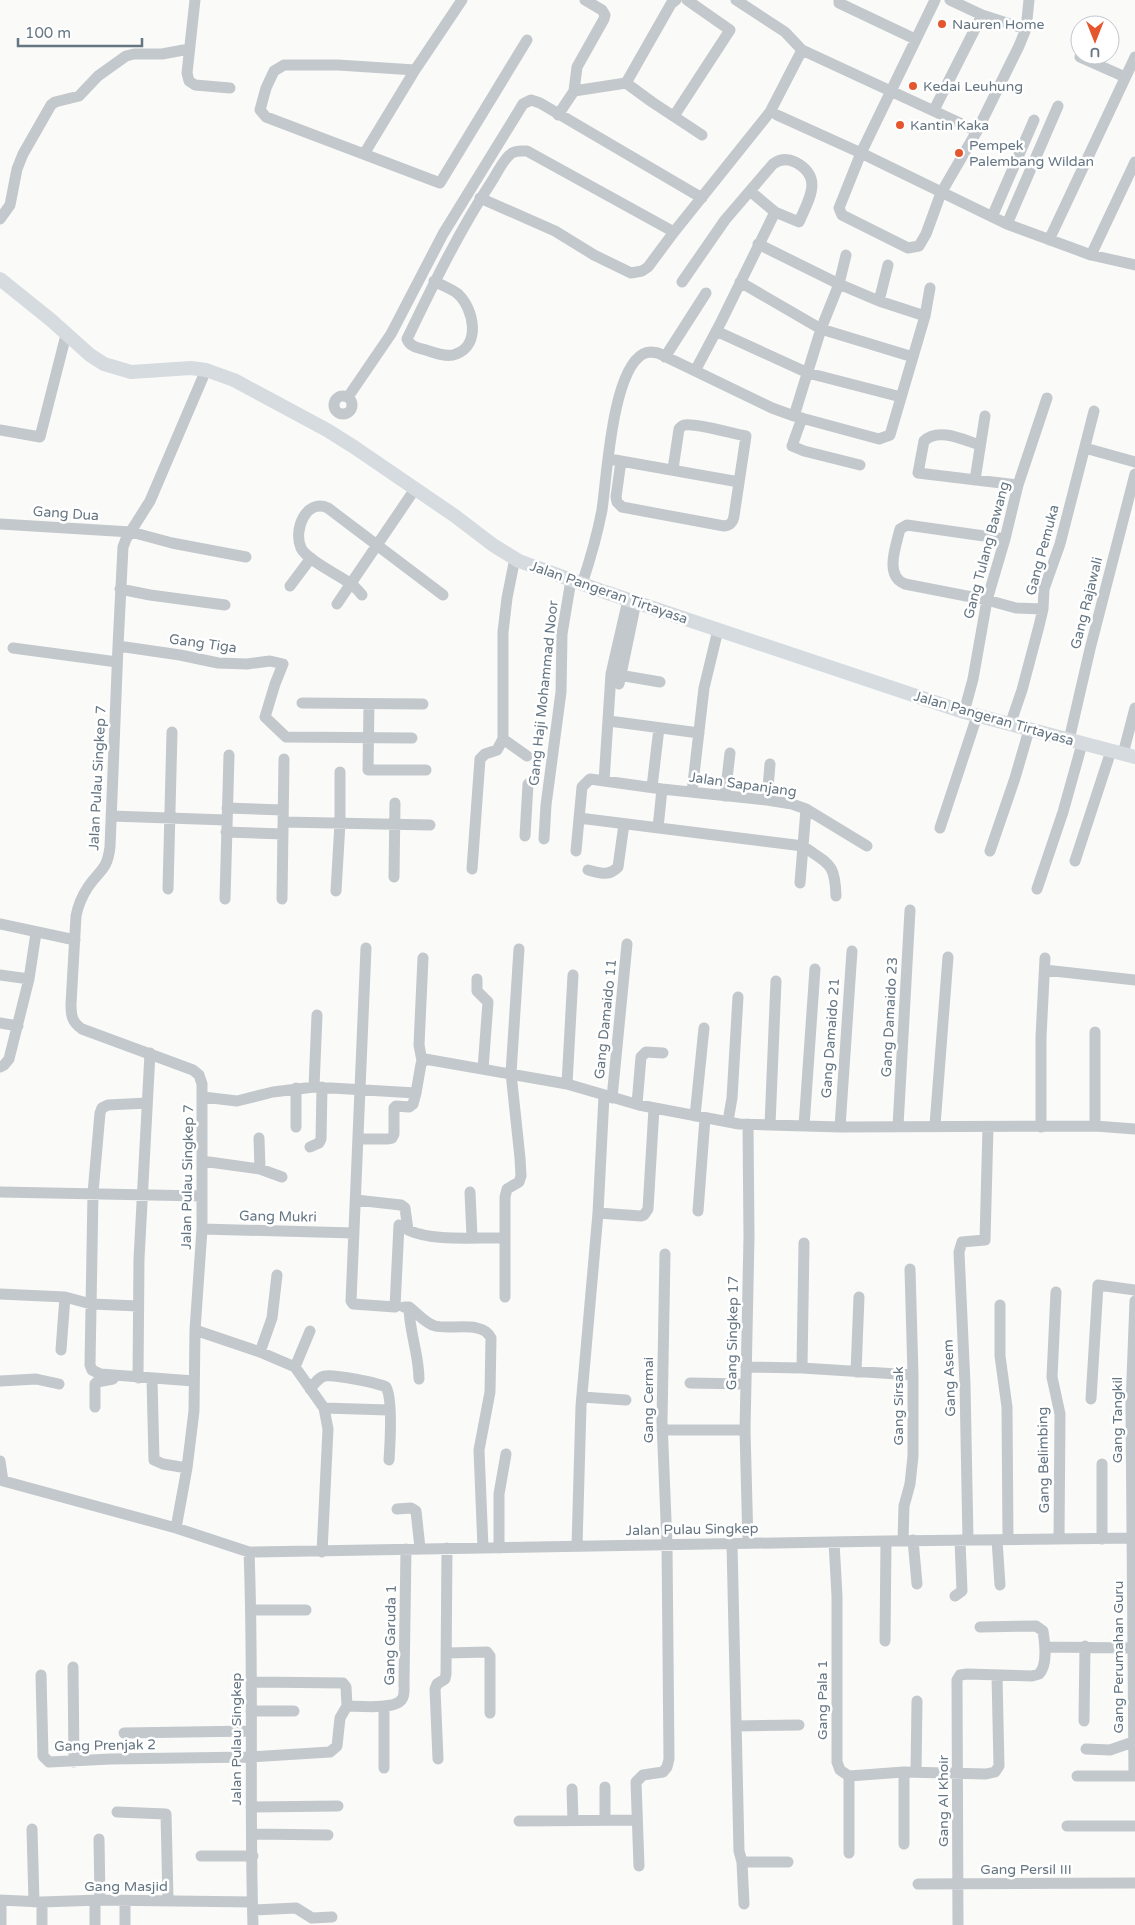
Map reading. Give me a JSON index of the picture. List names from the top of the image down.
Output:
{
  "streets": {
    "main road": ["Jalan Pangeran Tirtayasa"],
    "street": [
      "Gang Dua",
      "Gang Tulang Bawang",
      "Gang Pemuka",
      "Gang Rajawali",
      "Gang Tiga",
      "Gang Haji Mohammad Noor",
      "Jalan Pulau Singkep 7",
      "Jalan Sapanjang",
      "Gang Damaido 23",
      "Gang Damaido 11",
      "Gang Damaido 21",
      "Gang Mukri",
      "Gang Singkep 17",
      "Gang Asem",
      "Gang Cermai",
      "Gang Sirsak",
      "Gang Tangkil",
      "Gang Belimbing",
      "Jalan Pulau Singkep",
      "Gang Garuda 1",
      "Gang Perumahan Guru",
      "Gang Pala 1",
      "Gang Prenjak 2",
      "Gang Al Khoir",
      "Gang Persil III",
      "Gang Masjid"
    ]
  },
  "crossings": [
    ["Gang Dua", "Jalan Pulau Singkep 7"],
    ["Gang Tulang Bawang", "Jalan Pangeran Tirtayasa"],
    ["Gang Pemuka", "Jalan Pangeran Tirtayasa"],
    ["Jalan Pangeran Tirtayasa", "Gang Rajawali"],
    ["Jalan Pangeran Tirtayasa", "Gang Haji Mohammad Noor"],
    ["Jalan Pangeran Tirtayasa", "Jalan Pulau Singkep 7"],
    ["Gang Tiga", "Jalan Pulau Singkep 7"],
    ["Jalan Pulau Singkep 7", "Gang Mukri"],
    ["Jalan Pulau Singkep 7", "Jalan Pulau Singkep"],
    ["Gang Damaido 11", "Jalan Pulau Singkep"],
    ["Gang Singkep 17", "Jalan Pulau Singkep"],
    ["Gang Asem", "Jalan Pulau Singkep"],
    ["Gang Cermai", "Jalan Pulau Singkep"],
    ["Gang Sirsak", "Jalan Pulau Singkep"],
    ["Gang Tangkil", "Jalan Pulau Singkep"],
    ["Gang Tangkil", "Gang Perumahan Guru"],
    ["Gang Belimbing", "Jalan Pulau Singkep"],
    ["Jalan Pulau Singkep", "Gang Garuda 1"],
    ["Jalan Pulau Singkep", "Gang Perumahan Guru"],
    ["Jalan Pulau Singkep", "Gang Pala 1"],
    ["Jalan Pulau Singkep", "Gang Prenjak 2"],
    ["Jalan Pulau Singkep", "Gang Masjid"],
    ["Gang Garuda 1", "Gang Prenjak 2"],
    ["Gang Al Khoir", "Gang Persil III"]
  ],
  "places": [
    "Nauren Home",
    "Kedai Leuhung",
    "Kantin Kaka",
    "Pempek Palembang Wildan"
  ],
  "scale_bar": "100 m",
  "north": "bottom"
}
